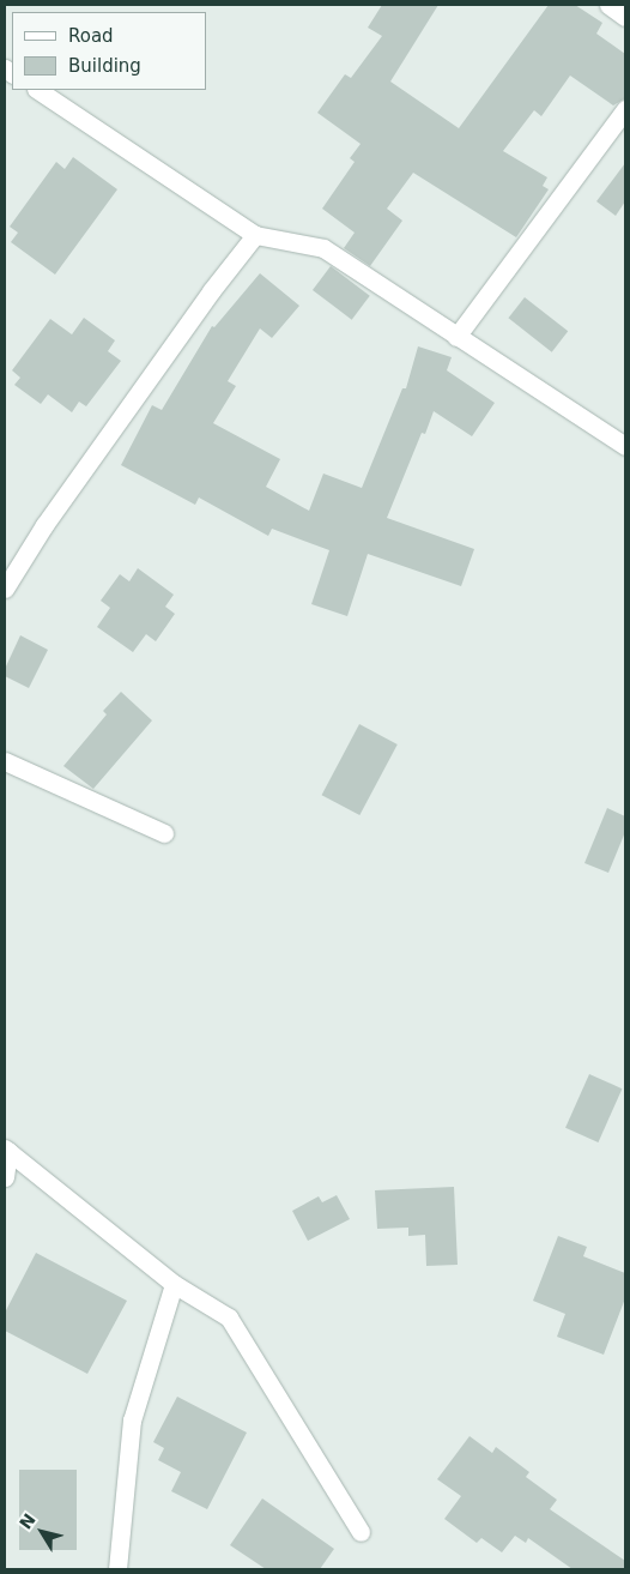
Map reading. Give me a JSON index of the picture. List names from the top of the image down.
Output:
{
  "legend": ["Road", "Building"],
  "north": "top left"
}
